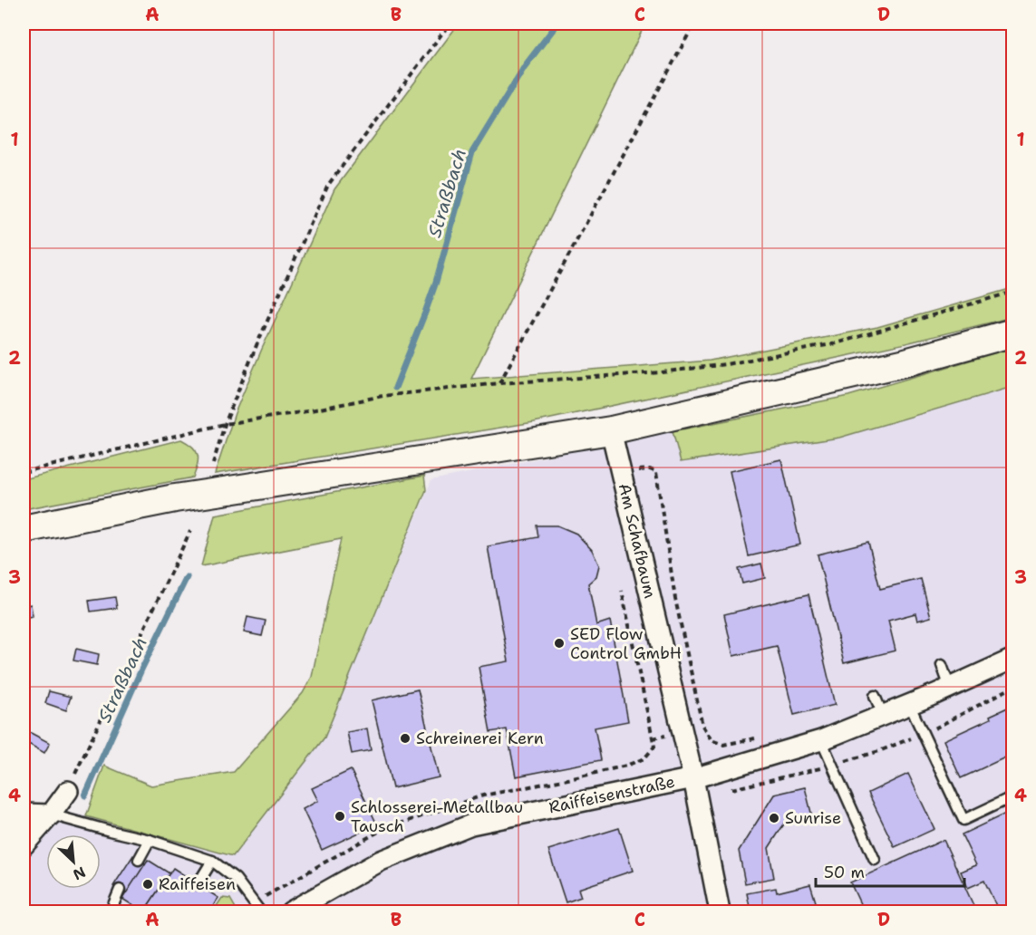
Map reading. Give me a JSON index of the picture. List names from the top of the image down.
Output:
{
  "streets": {
    "street": ["Am Schafbaum", "Raiffeisenstraße"]
  },
  "crossings": [
    ["Am Schafbaum", "Raiffeisenstraße"]
  ],
  "water": ["Straßbach"],
  "places": [
    "SED Flow Control GmbH",
    "Schreinerei Kern",
    "Schlosserei-Metallbau Tausch",
    "Sunrise",
    "Raiffeisen"
  ],
  "scale_bar": "50 m",
  "north": "bottom right",
  "grid": {
    "columns": [
      "A",
      "B",
      "C",
      "D"
    ],
    "rows": [
      "1",
      "2",
      "3",
      "4"
    ]
  }
}
